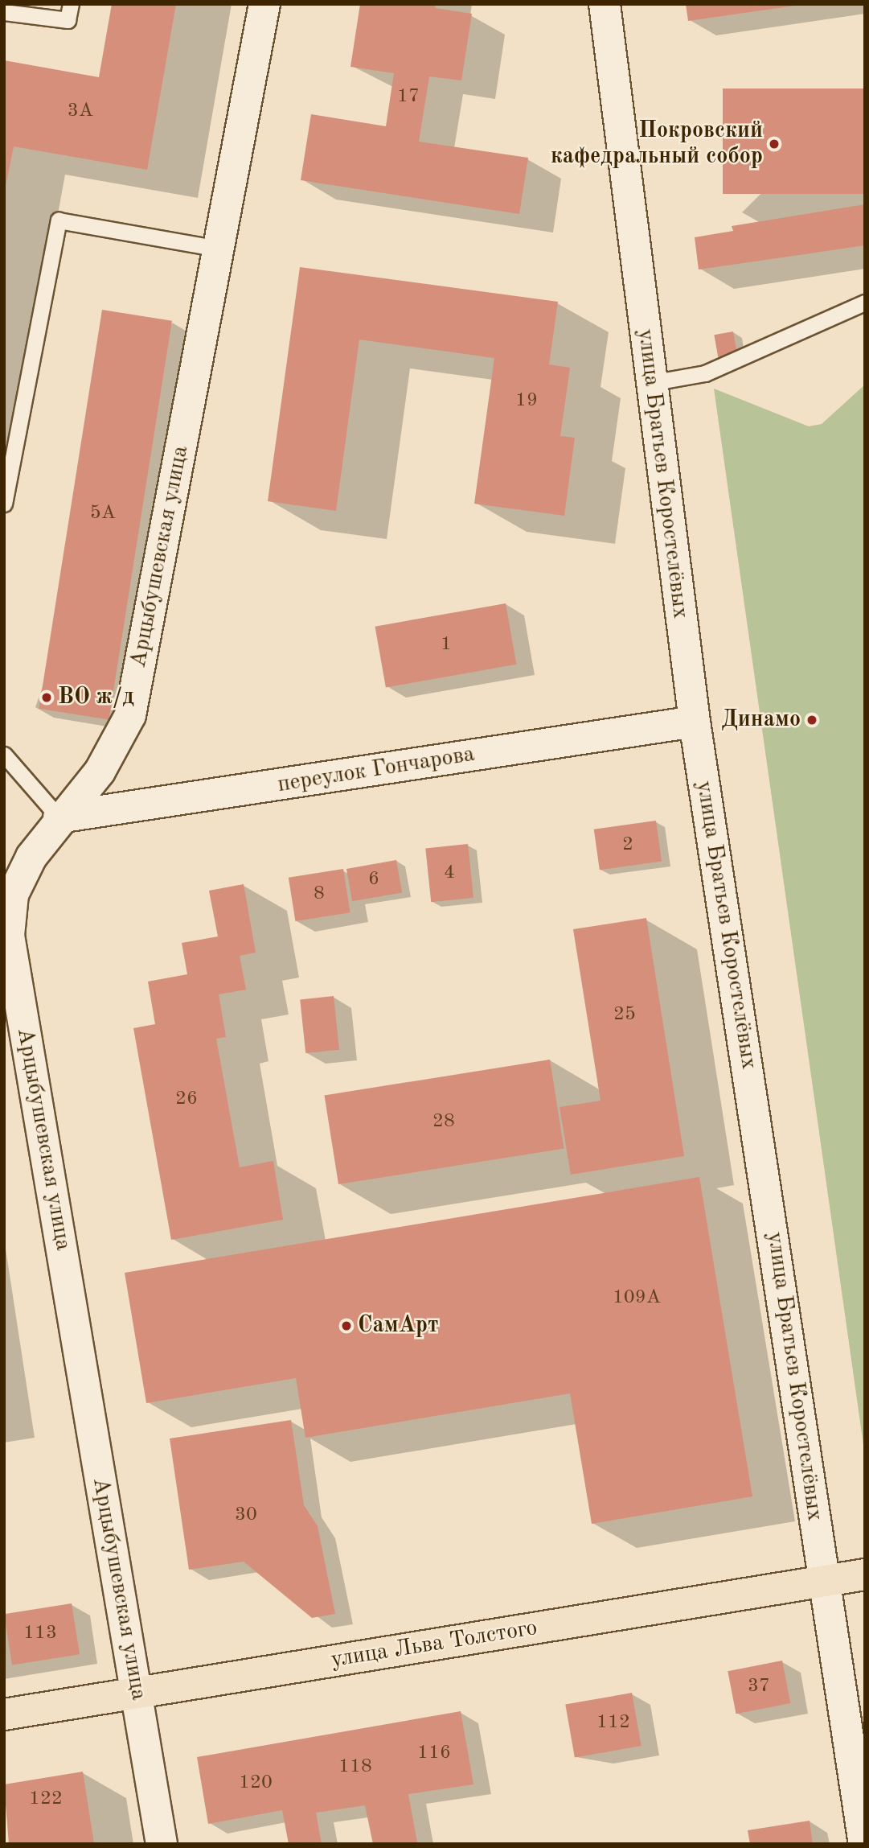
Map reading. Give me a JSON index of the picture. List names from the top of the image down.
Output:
{
  "streets": {
    "main road": ["улица Льва Толстого"],
    "street": ["улица Братьев Коростелёвых", "Арцыбушевская улица", "переулок Гончарова"]
  },
  "crossings": [
    ["улица Братьев Коростелёвых", "переулок Гончарова"],
    ["улица Братьев Коростелёвых", "улица Льва Толстого"],
    ["Арцыбушевская улица", "переулок Гончарова"],
    ["Арцыбушевская улица", "улица Льва Толстого"]
  ],
  "places": [
    "Покровский кафедральный собор",
    "ВО ж/д",
    "Динамо",
    "СамАрт"
  ],
  "house_numbers": [
    "17",
    "3А",
    "19",
    "5А",
    "1",
    "2",
    "4",
    "6",
    "8",
    "25",
    "26",
    "28",
    "109А",
    "30",
    "113",
    "37",
    "112",
    "116",
    "118",
    "120",
    "122"
  ]
}
